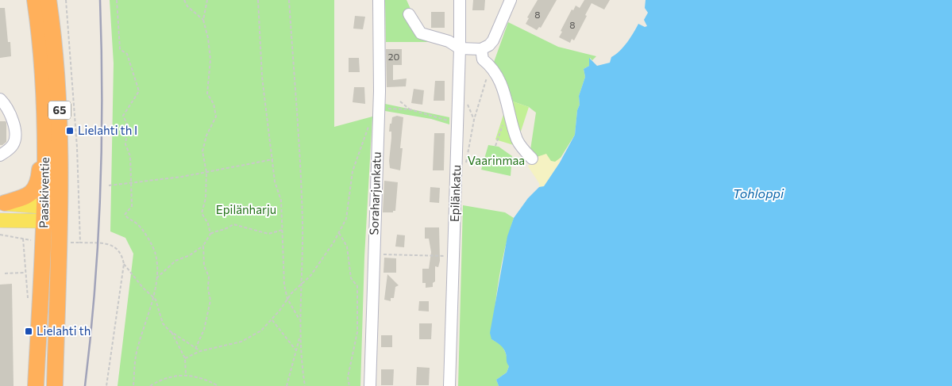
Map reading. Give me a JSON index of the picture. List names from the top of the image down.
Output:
{
  "streets": {
    "highway": ["65", "Paasikiventie"],
    "street": ["Soraharjunkatu", "Epilänkatu"]
  },
  "water": ["Tohloppi"],
  "parks": ["Vaarinmaa", "Epilänharju"],
  "places": {
    "transit": ["Lielahti th I", "Lielahti th"]
  },
  "house_numbers": ["8", "8", "20"]
}
